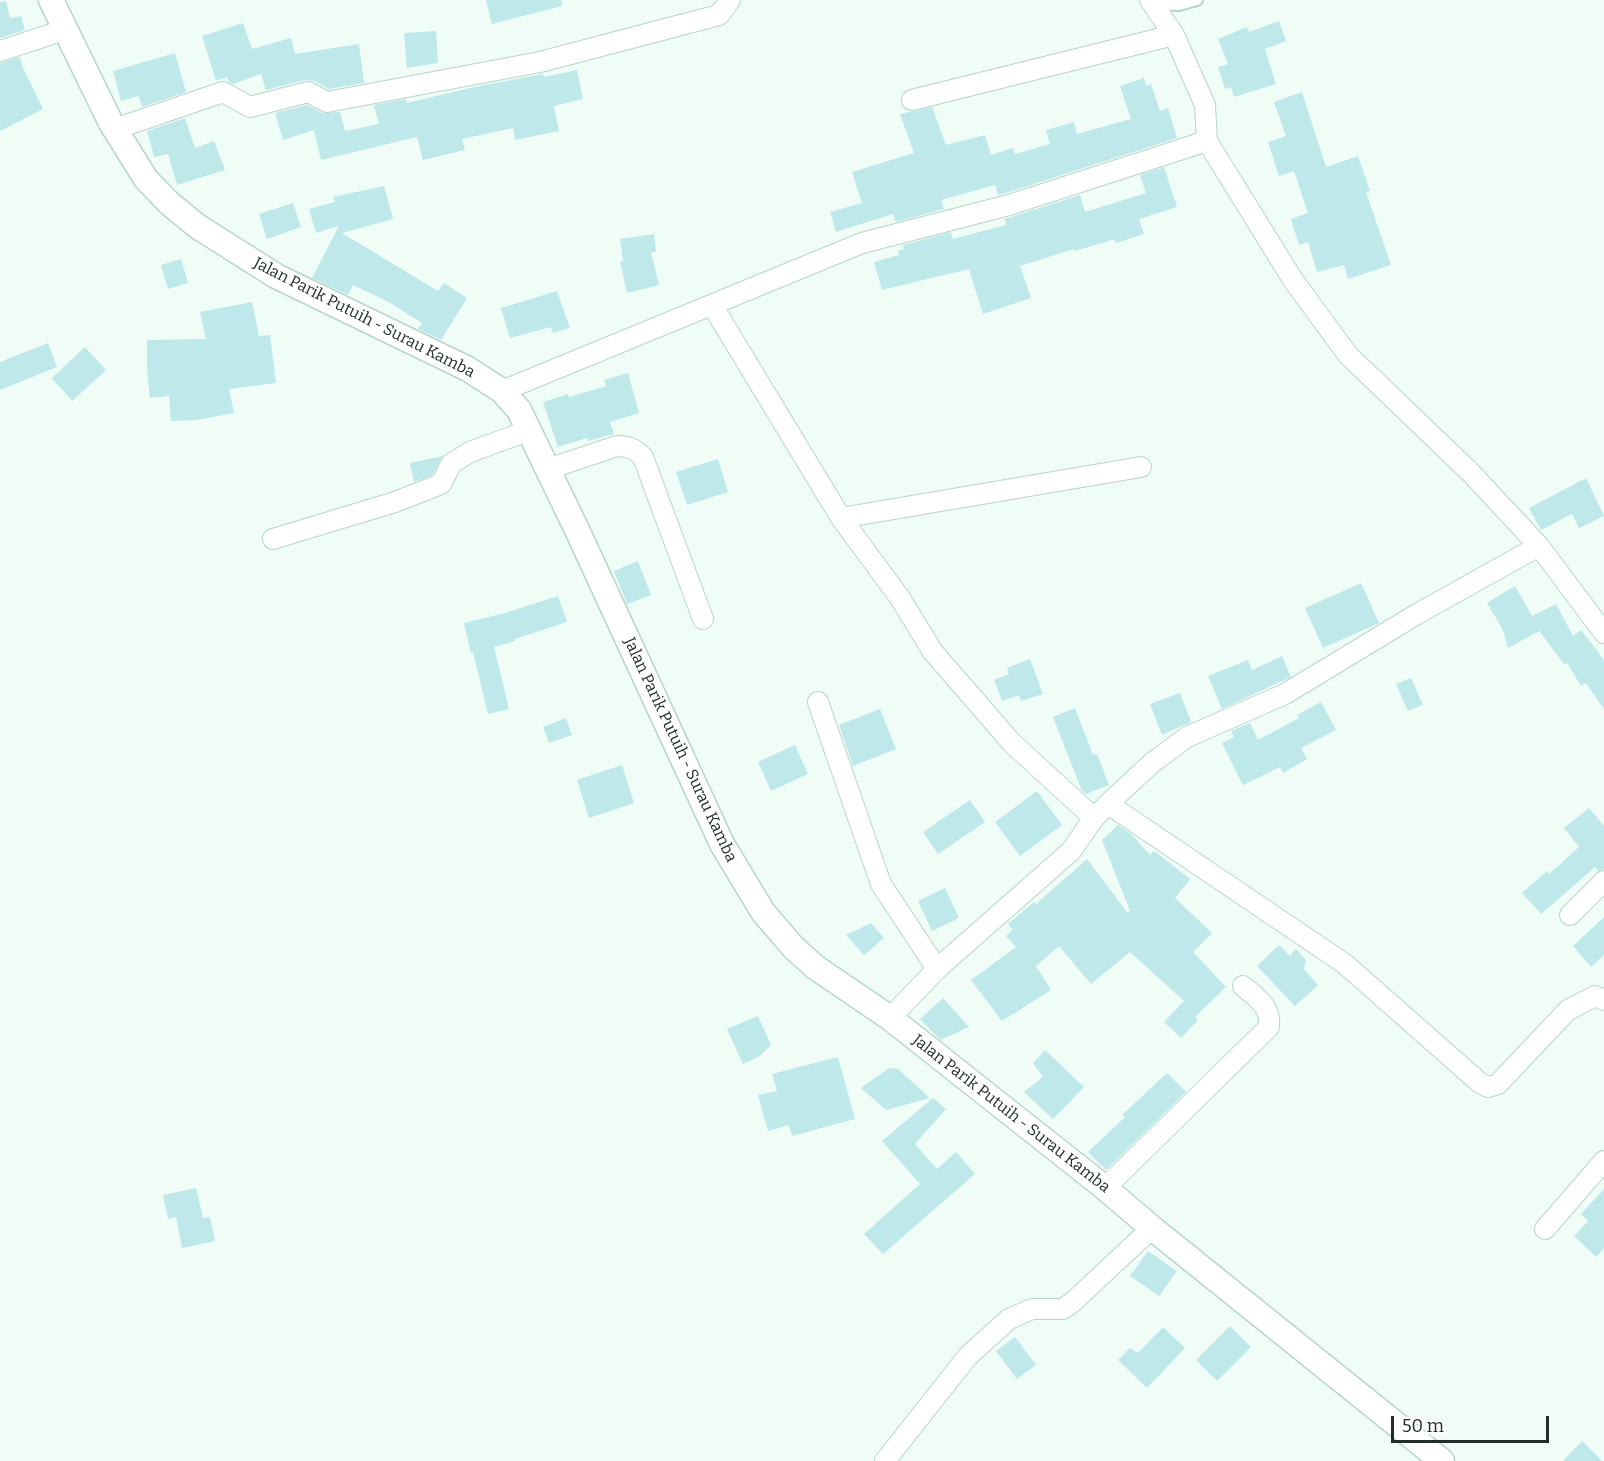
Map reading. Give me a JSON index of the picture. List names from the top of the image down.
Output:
{
  "streets": {
    "street": ["Jalan Parik Putuih - Surau Kamba"]
  },
  "scale_bar": "50 m"
}
